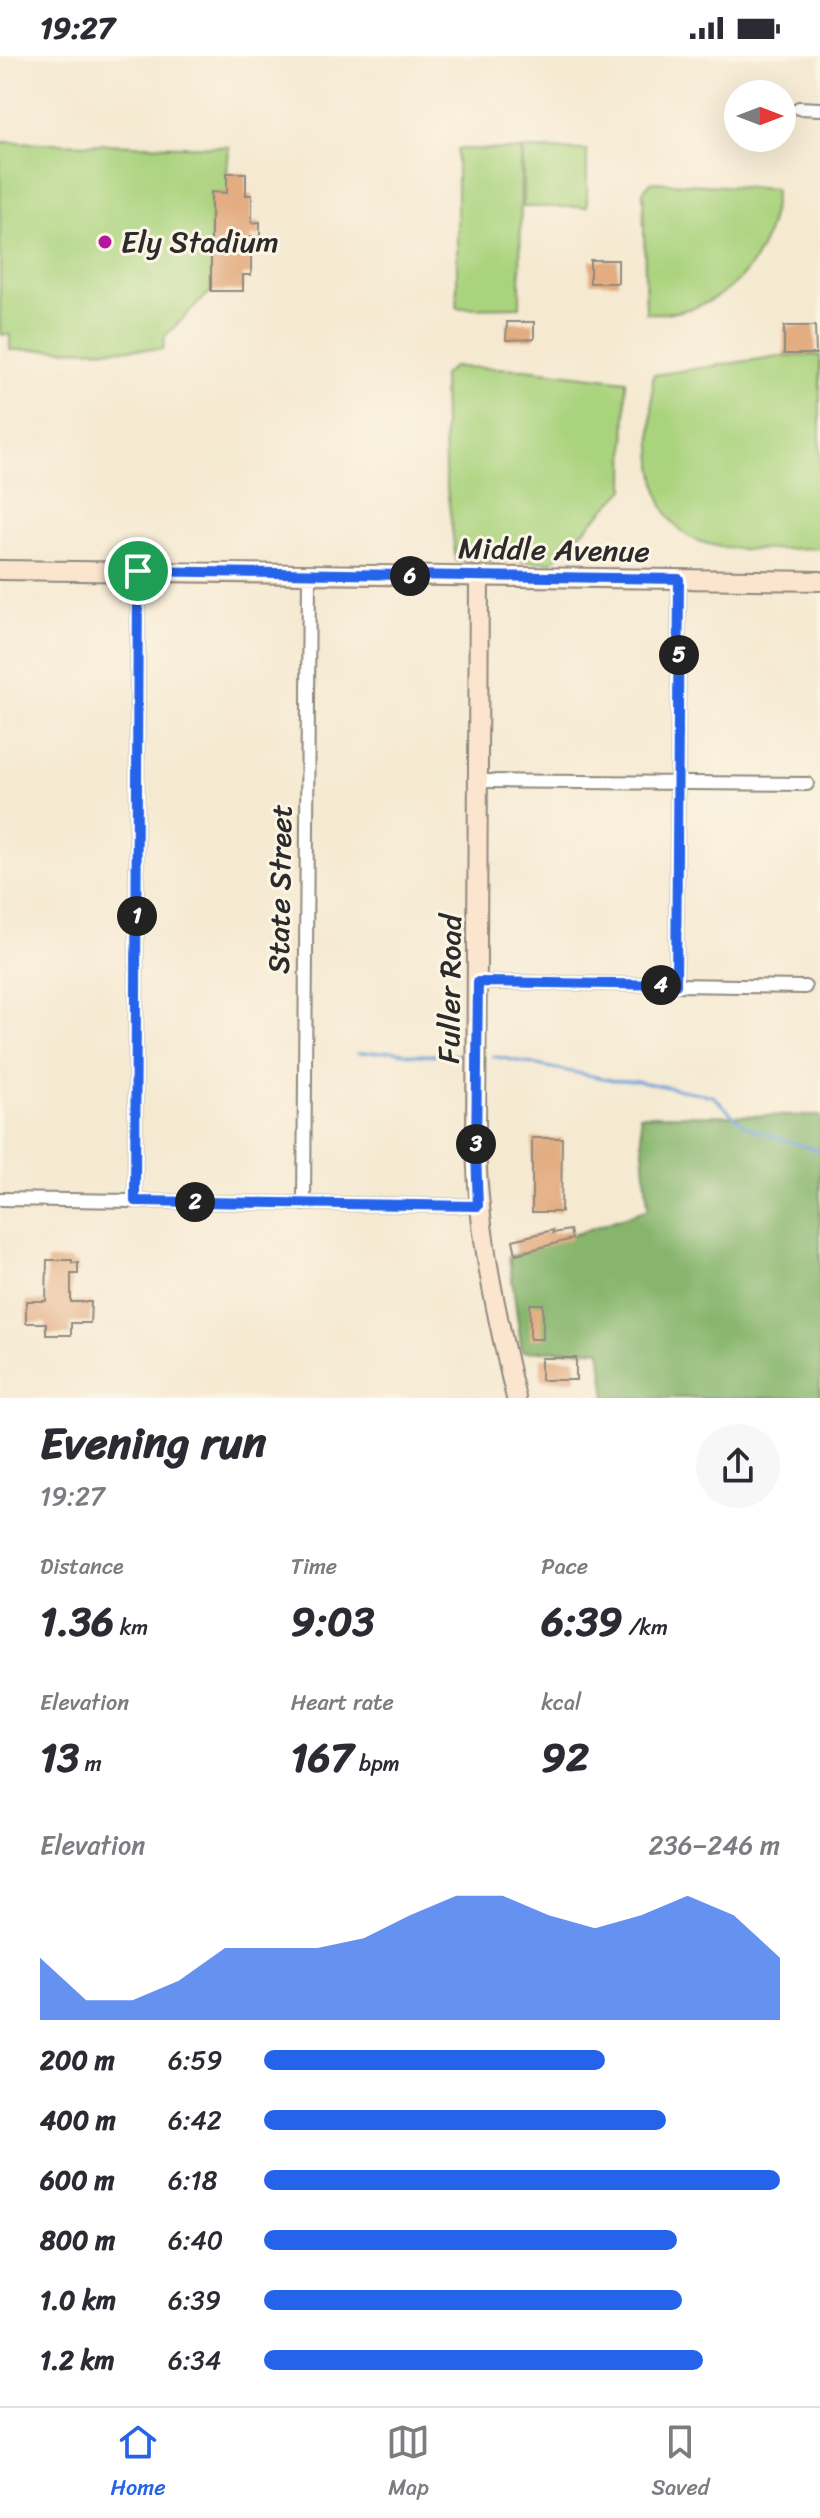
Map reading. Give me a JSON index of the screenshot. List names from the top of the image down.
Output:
{
  "streets": {
    "street": ["Middle Avenue", "State Street", "Fuller Road"]
  },
  "crossings": [
    ["Middle Avenue", "State Street"],
    ["Middle Avenue", "Fuller Road"]
  ],
  "places": ["Ely Stadium"],
  "north": "right",
  "page": {
    "status": "19:27",
    "pins": [
      "6",
      "5",
      "1",
      "4",
      "3",
      "2"
    ],
    "heading": ["Evening run", "19:27"],
    "stats": [
      ["Distance", "1.36 km"],
      ["Time", "9:03"],
      ["Pace", "6:39 /km"],
      ["Elevation", "13 m"],
      ["Heart rate", "167 bpm"],
      ["kcal", "92"]
    ],
    "chart": ["Elevation", "236–246 m"],
    "list": [
      {
        "name": "200 m",
        "note": "6:59"
      },
      {
        "name": "400 m",
        "note": "6:42"
      },
      {
        "name": "600 m",
        "note": "6:18"
      },
      {
        "name": "800 m",
        "note": "6:40"
      },
      {
        "name": "1.0 km",
        "note": "6:39"
      },
      {
        "name": "1.2 km",
        "note": "6:34"
      }
    ],
    "tabs": ["Home", "Map", "Saved"]
  }
}
